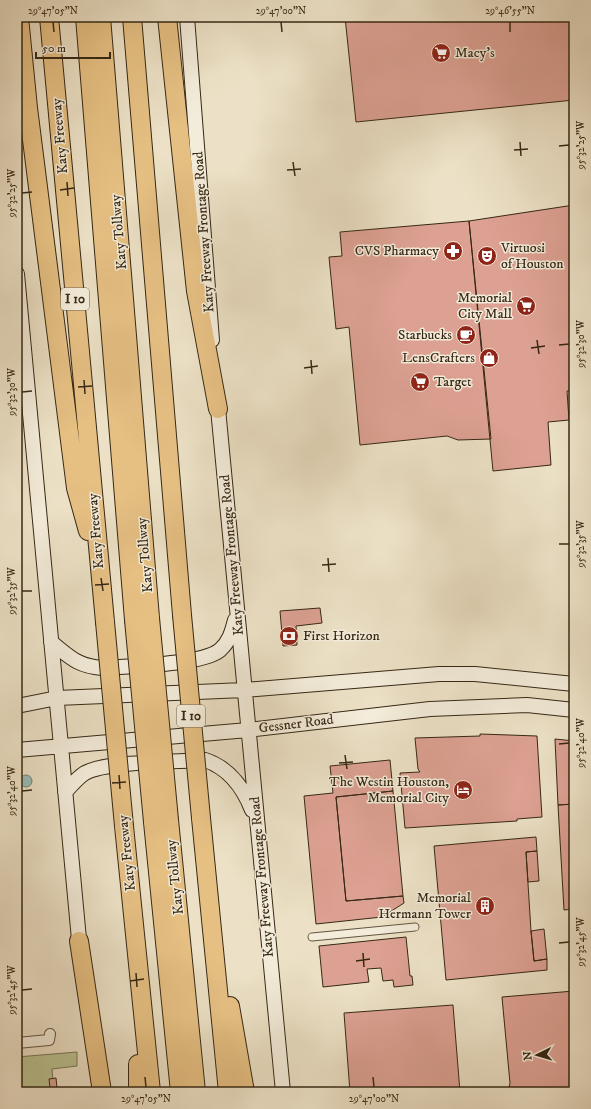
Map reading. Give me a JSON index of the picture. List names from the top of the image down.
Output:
{
  "streets": {
    "highway": ["Katy Freeway", "Katy Tollway", "I 10"],
    "main road": ["Katy Freeway Frontage Road", "Gessner Road"]
  },
  "crossings": [
    ["Katy Freeway Frontage Road", "Gessner Road"]
  ],
  "places": {
    "supermarket": ["Macy's", "Memorial City Mall", "Target"],
    "pharmacy": ["CVS Pharmacy"],
    "theatre": ["Virtuosi of Houston"],
    "cafe": ["Starbucks"],
    "shop": ["LensCrafters"],
    "bank": ["First Horizon"],
    "hotel": ["The Westin Houston, Memorial City"],
    "building": ["Memorial Hermann Tower"]
  },
  "scale_bar": "50 m",
  "north": "left",
  "coordinates": [
    "29°47'05\"N",
    "29°47'00\"N",
    "29°46'55\"N",
    "95°32'25\"W",
    "95°32'30\"W",
    "95°32'35\"W",
    "95°32'40\"W",
    "95°32'45\"W"
  ]
}
